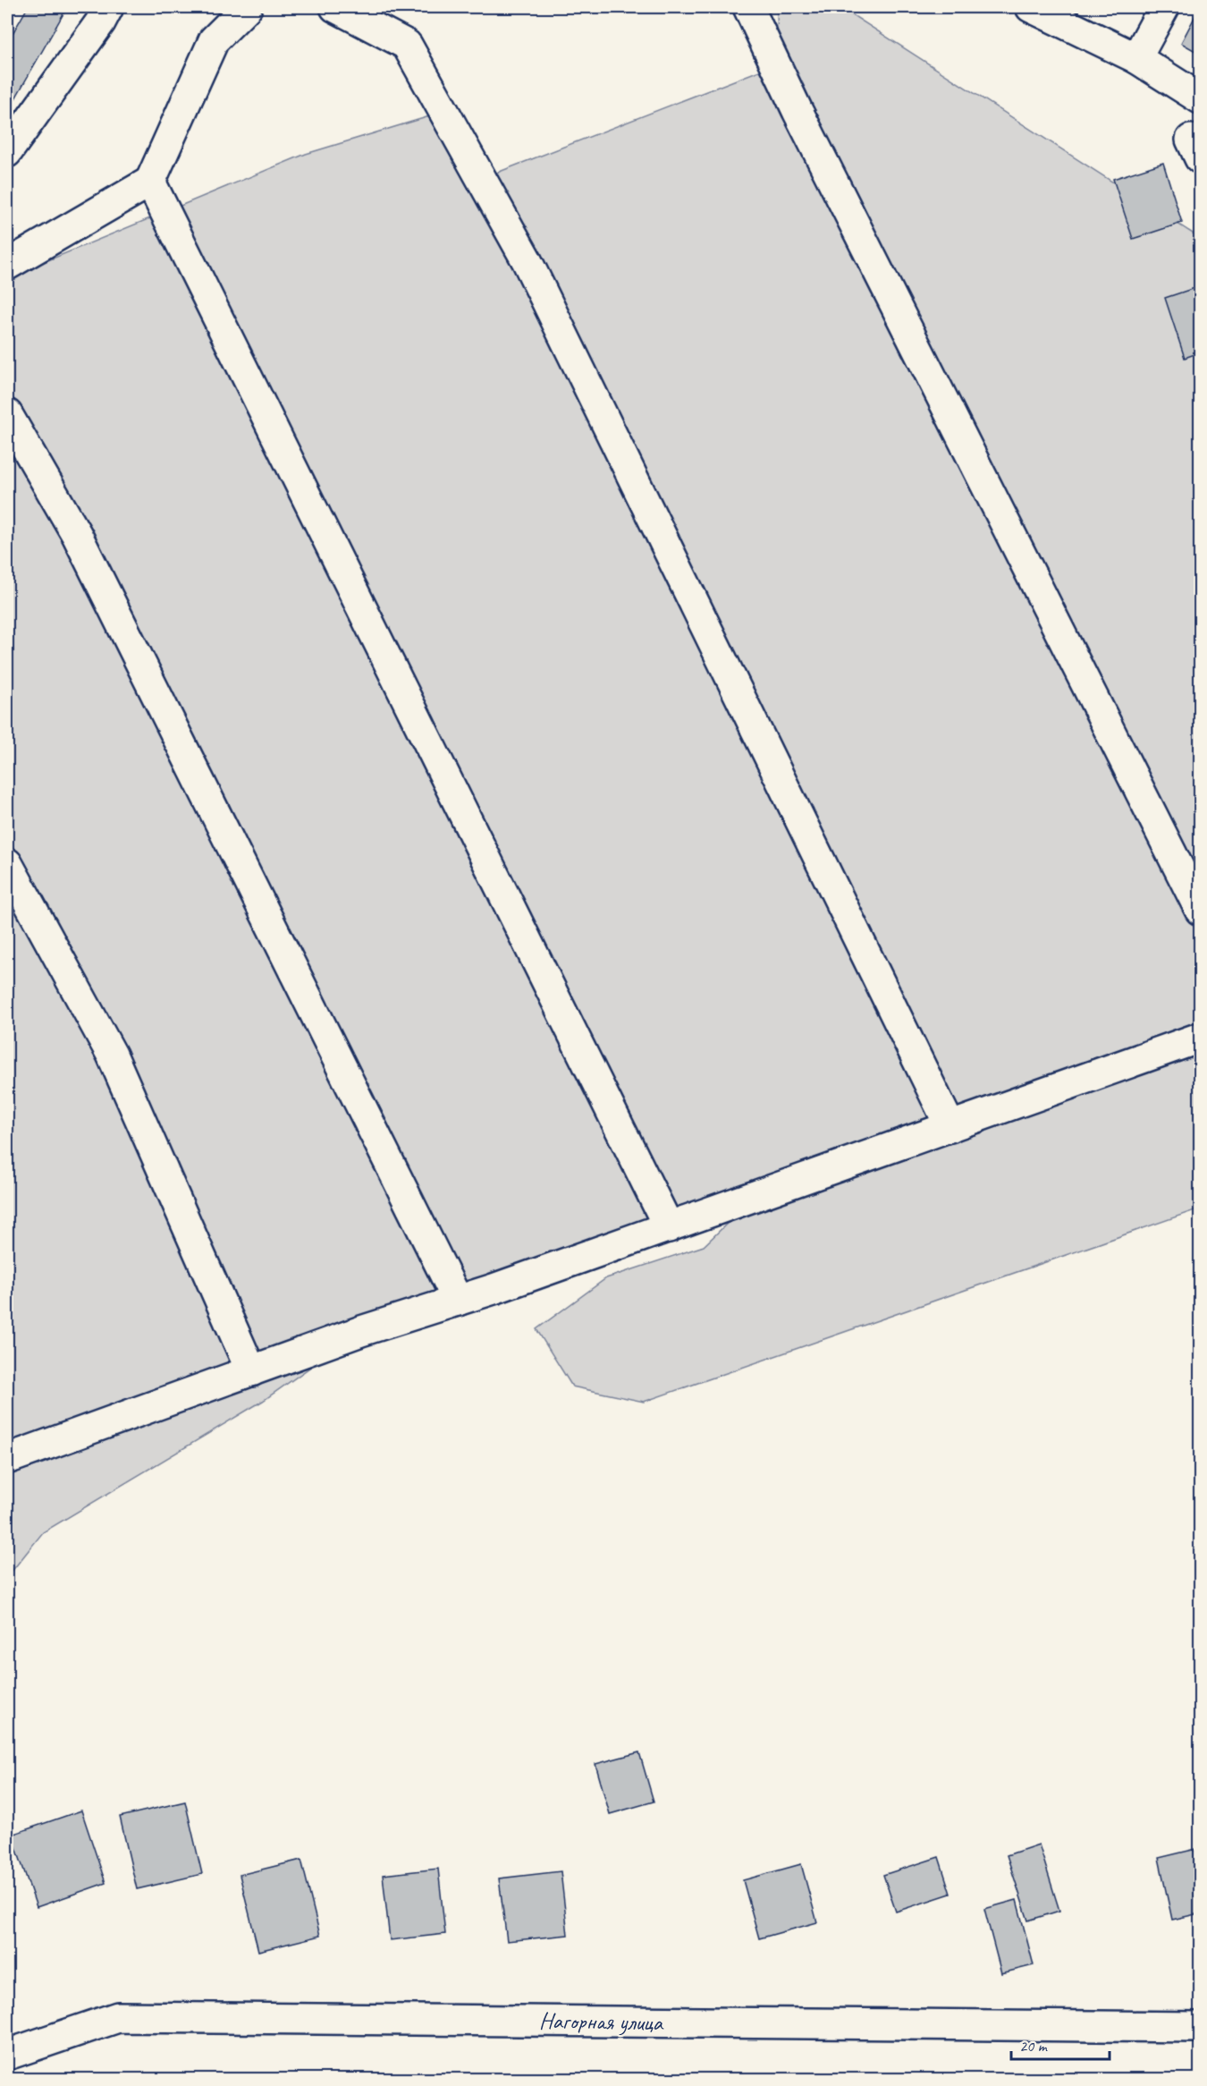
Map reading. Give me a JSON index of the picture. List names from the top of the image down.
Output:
{
  "streets": {
    "street": ["Нагорная улица"]
  },
  "scale_bar": "20 m"
}
